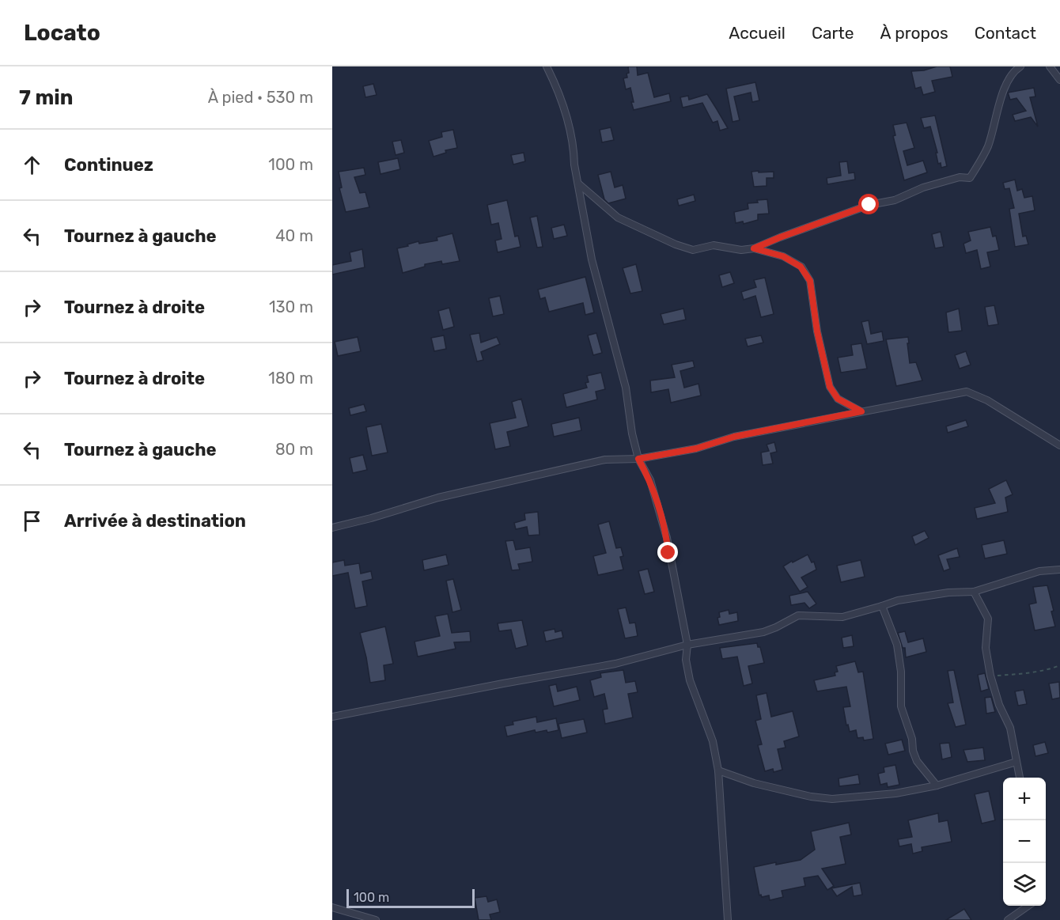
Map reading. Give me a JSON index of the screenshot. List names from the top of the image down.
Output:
{
  "scale_bar": "100 m",
  "page": {
    "header": "Locato",
    "nav": [
      "Accueil",
      "Carte",
      "À propos",
      "Contact"
    ],
    "heading": ["7 min", "À pied · 530 m"],
    "list": [
      ["Continuez", "100 m"],
      ["Tournez à gauche", "40 m"],
      ["Tournez à droite", "130 m"],
      ["Tournez à droite", "180 m"],
      ["Tournez à gauche", "80 m"],
      "Arrivée à destination"
    ],
    "map_buttons": ["+", "−"],
    "scale": "100 m"
  }
}
